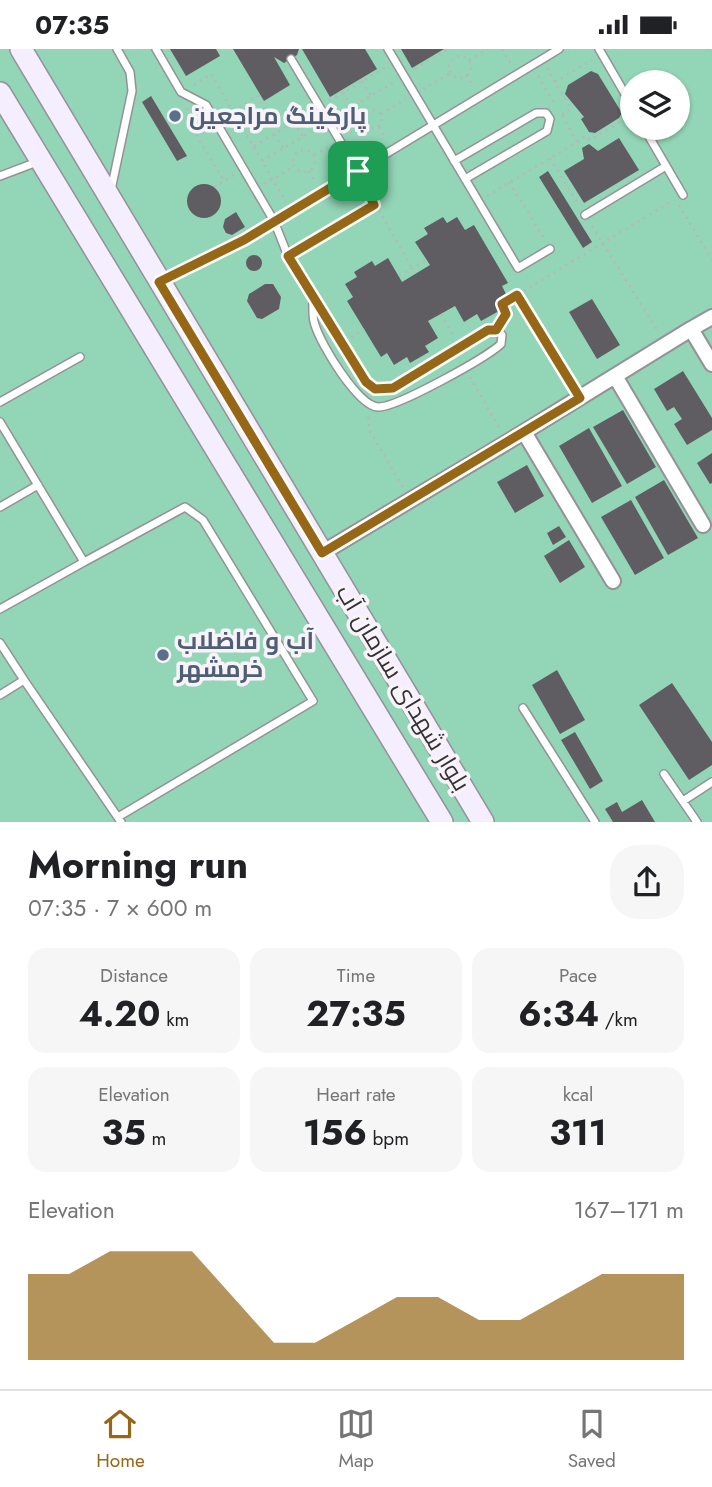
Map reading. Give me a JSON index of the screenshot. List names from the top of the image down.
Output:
{
  "streets": {
    "main road": ["بلوار شهدای سازمان آب"]
  },
  "places": ["پارکینگ مراجعین", "آب و فاضلاب خرمشهر"],
  "page": {
    "status": "07:35",
    "heading": ["Morning run", "07:35 · 7 × 600 m"],
    "stats": [
      ["Distance", "4.20 km"],
      ["Time", "27:35"],
      ["Pace", "6:34 /km"],
      ["Elevation", "35 m"],
      ["Heart rate", "156 bpm"],
      ["kcal", "311"]
    ],
    "chart": ["Elevation", "167–171 m"],
    "tabs": ["Home", "Map", "Saved"]
  }
}
